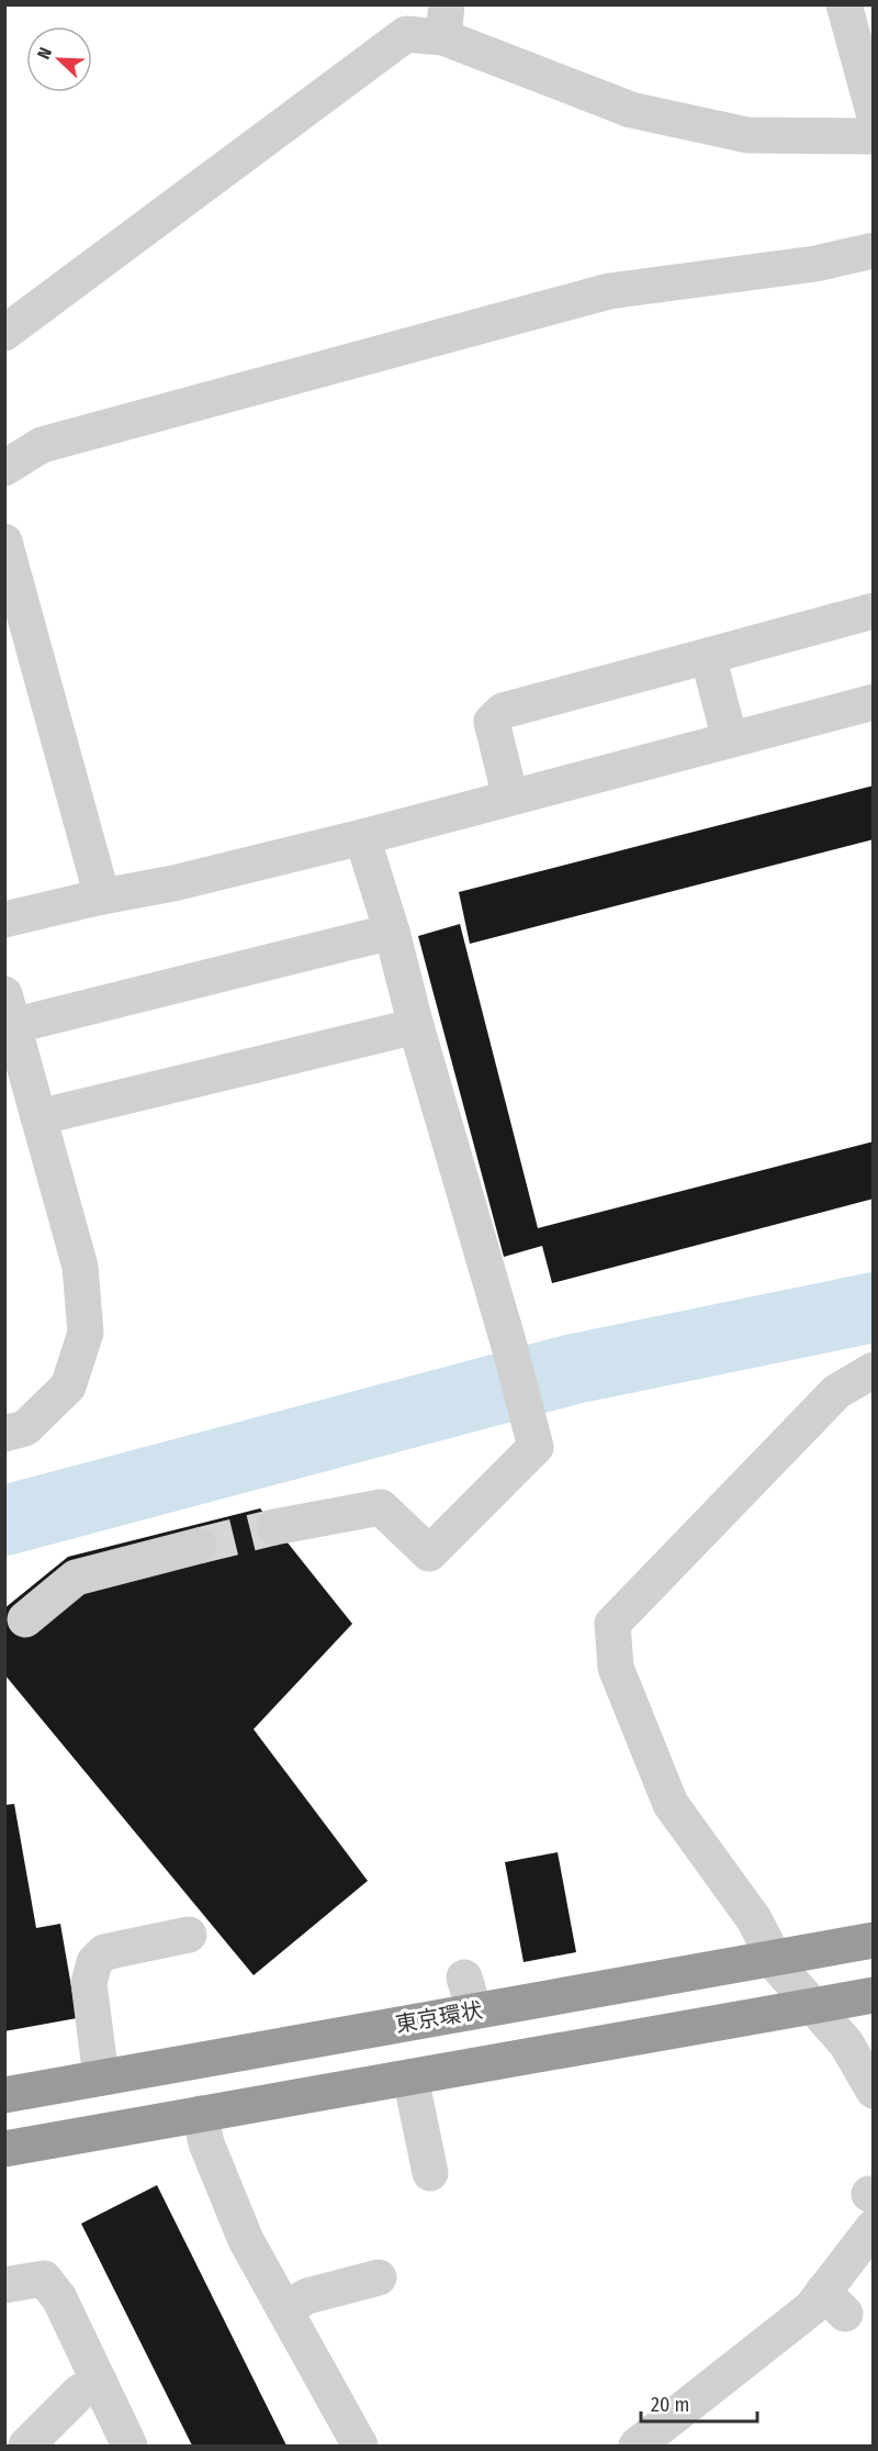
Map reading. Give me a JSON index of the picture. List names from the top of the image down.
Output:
{
  "streets": {
    "highway": ["東京環状"]
  },
  "scale_bar": "20 m",
  "north": "top left"
}
